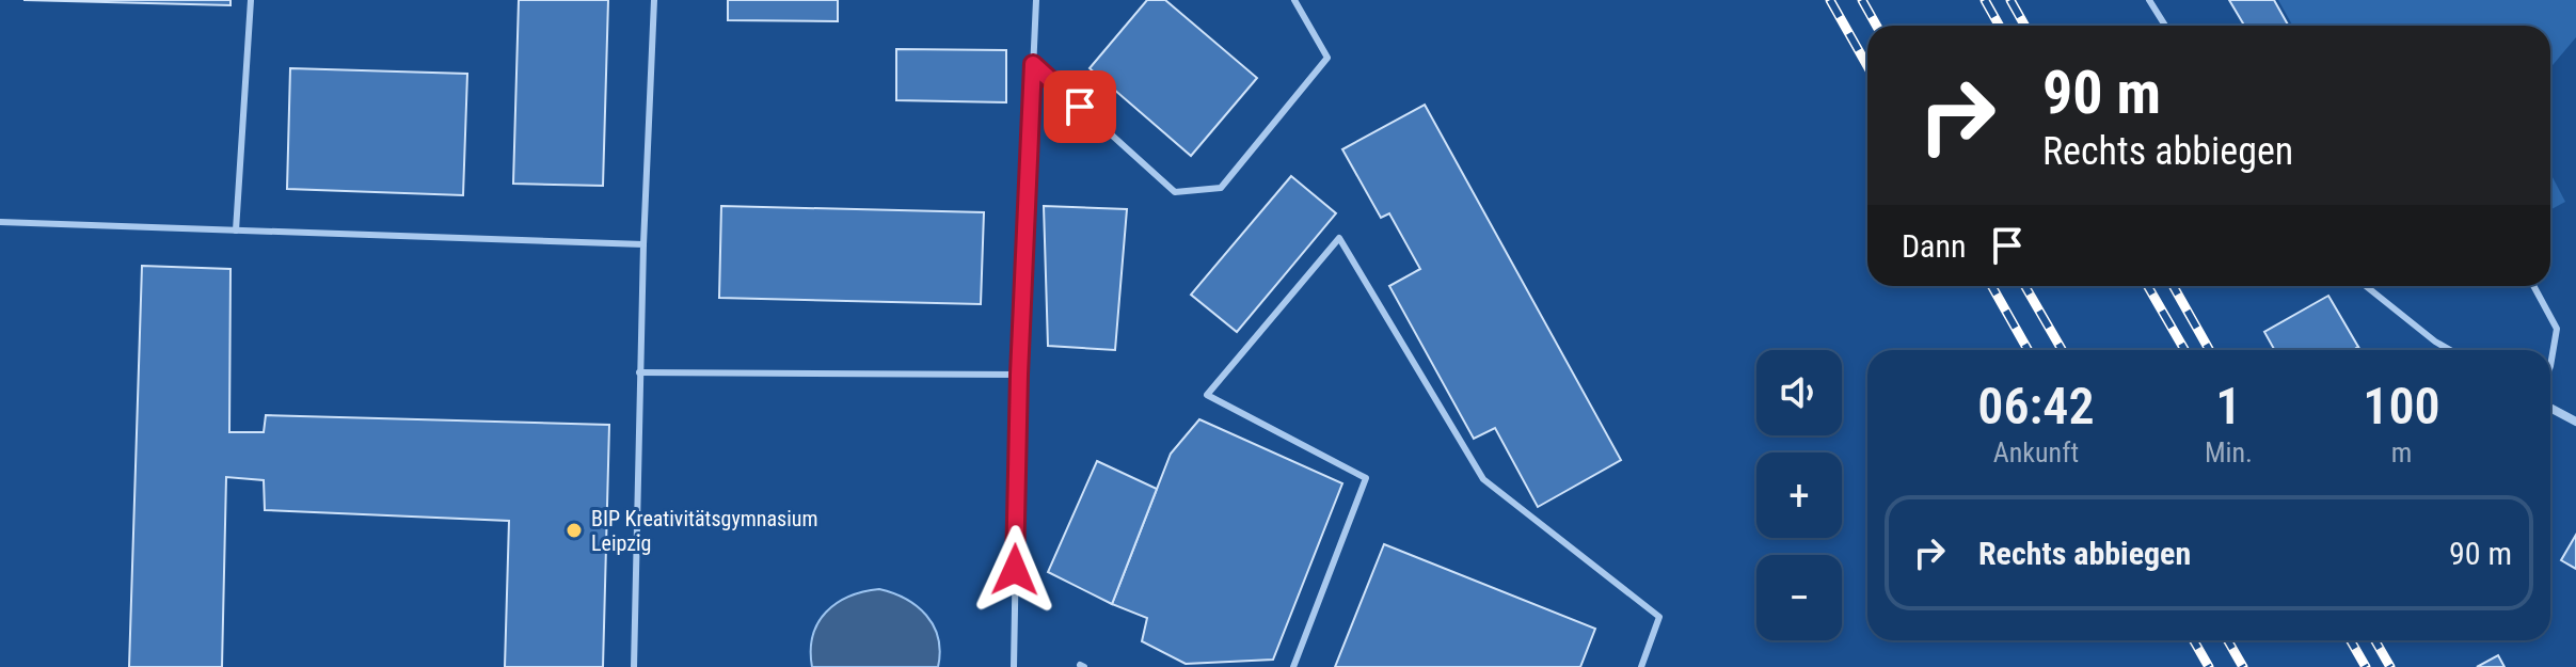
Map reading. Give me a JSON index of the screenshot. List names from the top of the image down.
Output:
{
  "places": ["BIP Kreativitätsgymnasium Leipzig"],
  "page": {
    "turn": ["90 m", "Rechts abbiegen"],
    "then": "Dann",
    "map_buttons": ["+", "−"],
    "eta": [
      "06:42",
      "Ankunft",
      "1",
      "Min.",
      "100",
      "m"
    ],
    "list": [
      {
        "name": "Rechts abbiegen",
        "value": "90 m"
      }
    ]
  }
}
